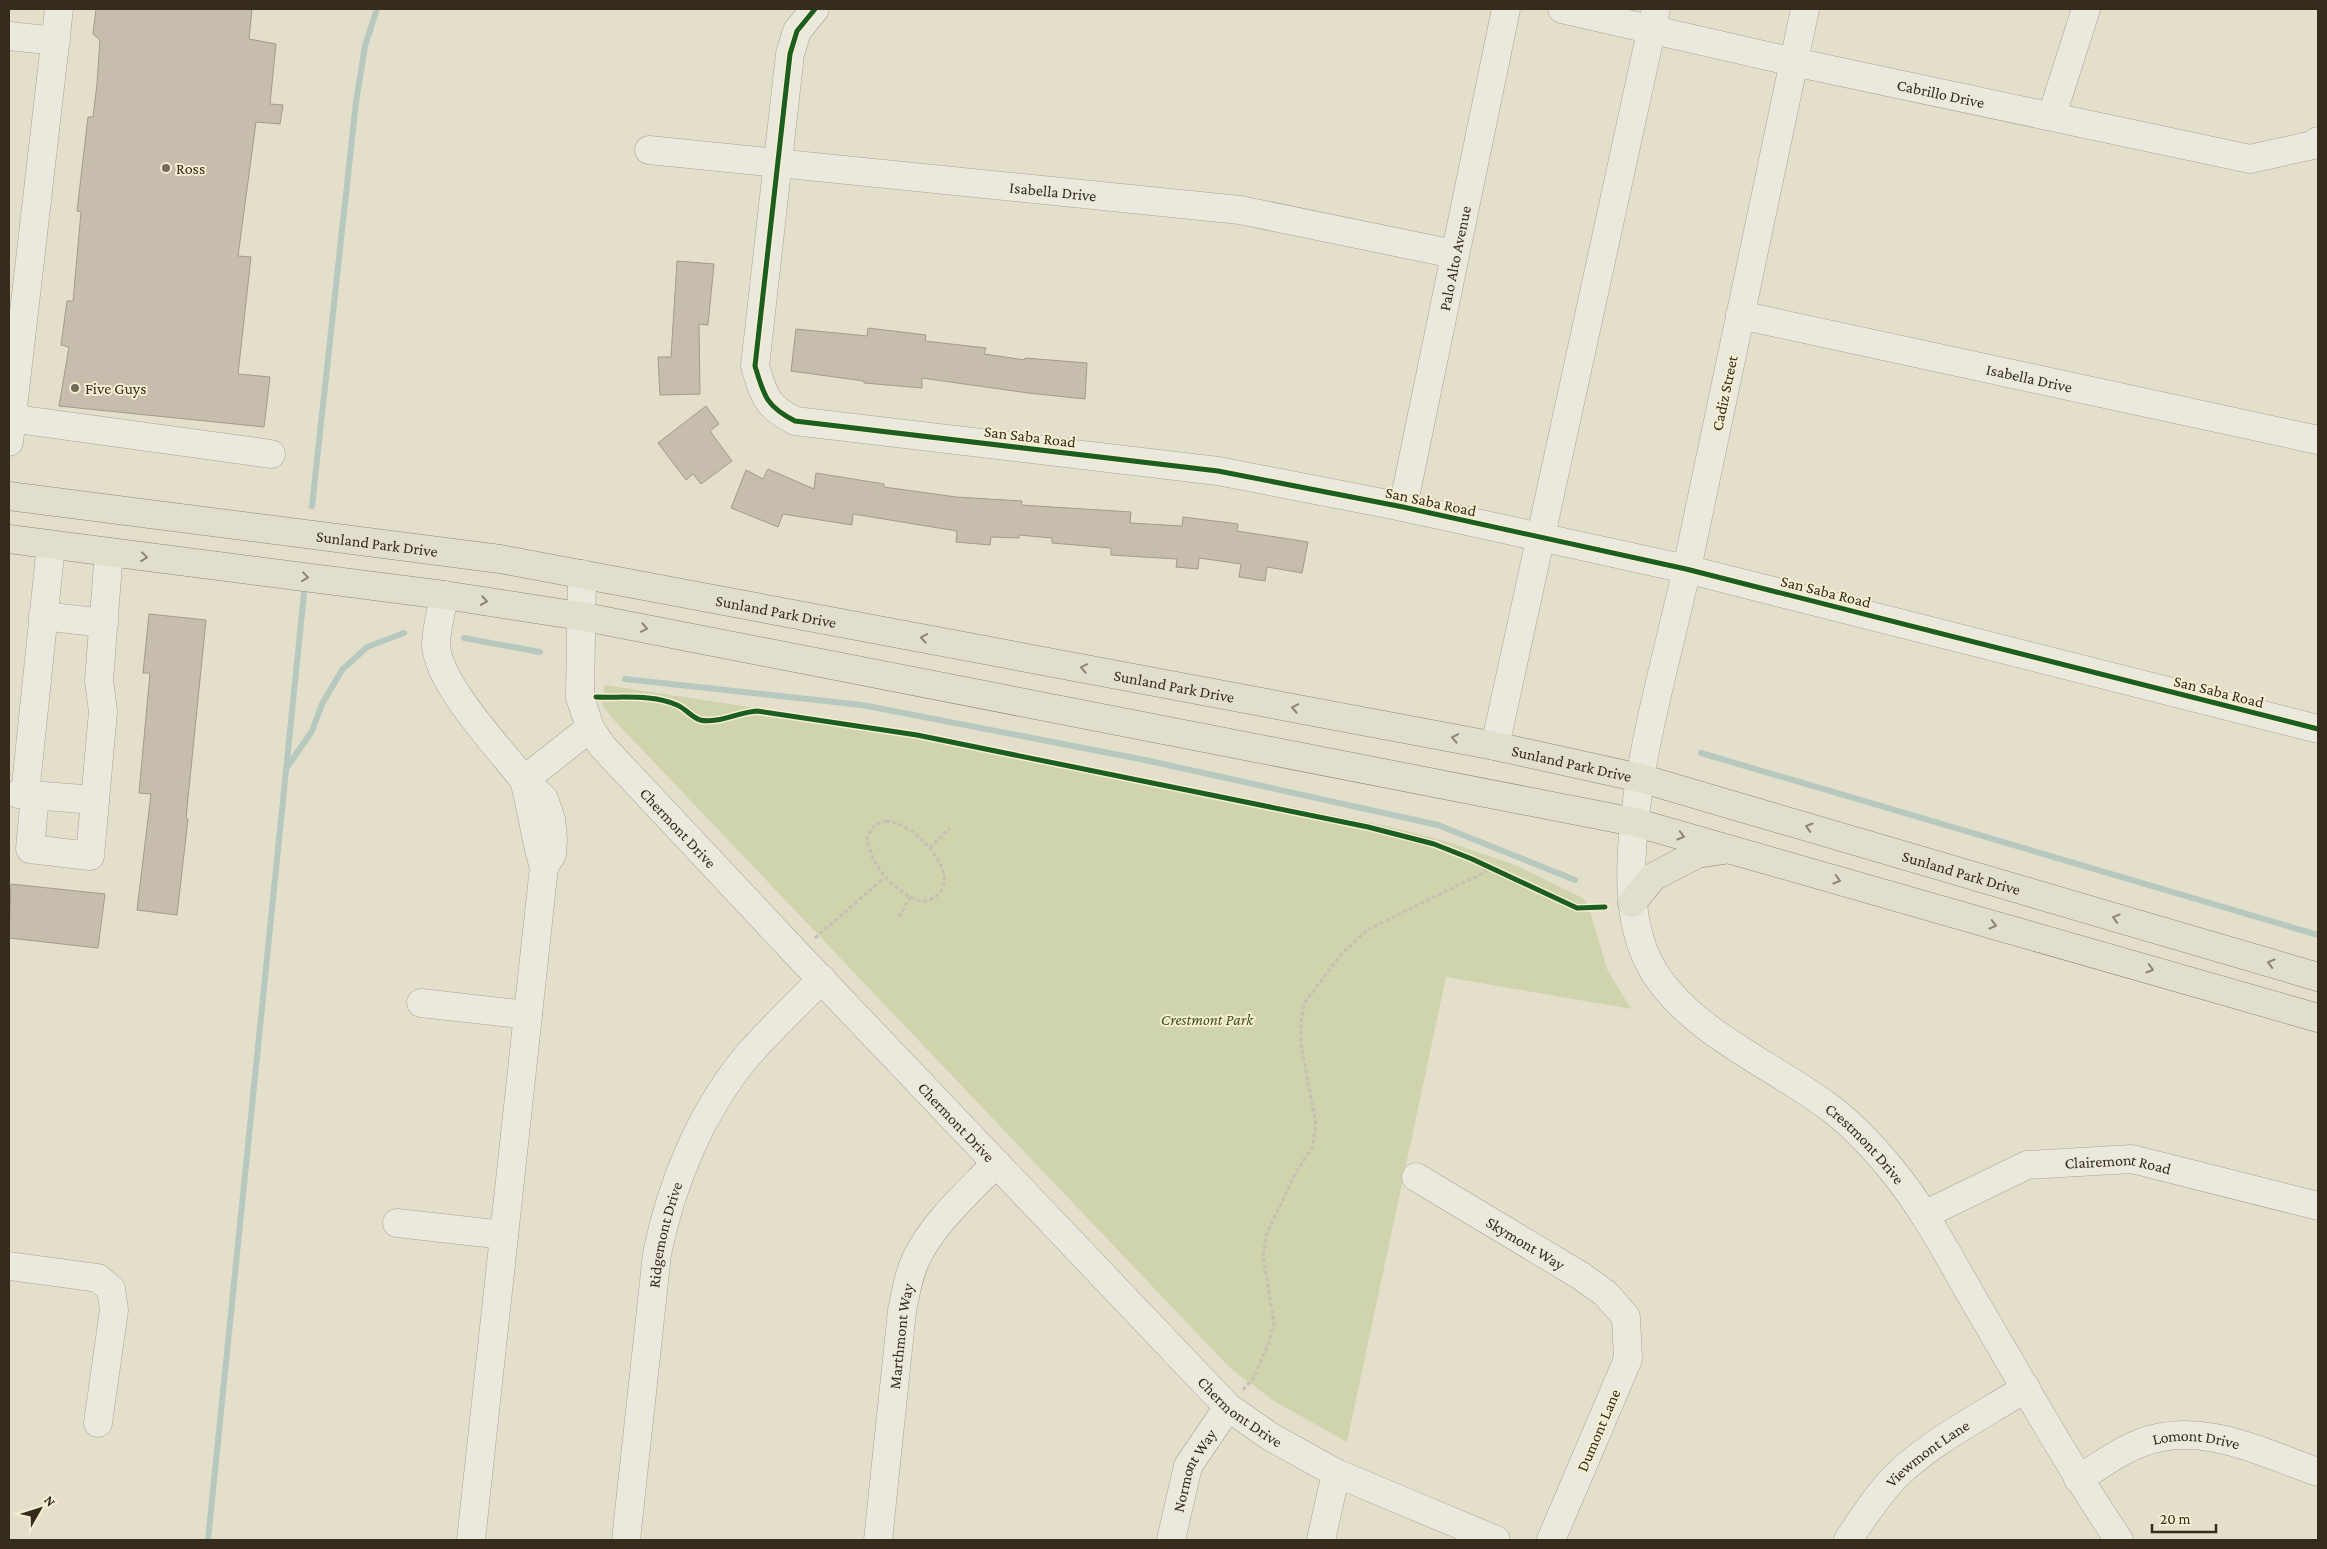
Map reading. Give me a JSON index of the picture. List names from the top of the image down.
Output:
{
  "streets": {
    "main road": ["Sunland Park Drive"],
    "street": [
      "Cabrillo Drive",
      "Isabella Drive",
      "Palo Alto Avenue",
      "Cadiz Street",
      "San Saba Road",
      "Chermont Drive",
      "Crestmont Drive",
      "Clairemont Road",
      "Ridgemont Drive",
      "Skymont Way",
      "Marthmont Way",
      "Dumont Lane",
      "Lomont Drive",
      "Viewmont Lane",
      "Normont Way"
    ]
  },
  "crossings": [
    ["Cabrillo Drive", "Cadiz Street"],
    ["Isabella Drive", "Palo Alto Avenue"],
    ["Isabella Drive", "Cadiz Street"],
    ["Isabella Drive", "San Saba Road"],
    ["Palo Alto Avenue", "San Saba Road"],
    ["Cadiz Street", "San Saba Road"],
    ["Cadiz Street", "Sunland Park Drive"],
    ["Cadiz Street", "Crestmont Drive"],
    ["Sunland Park Drive", "Chermont Drive"],
    ["Sunland Park Drive", "Crestmont Drive"],
    ["Chermont Drive", "Ridgemont Drive"],
    ["Chermont Drive", "Marthmont Way"],
    ["Chermont Drive", "Normont Way"],
    ["Crestmont Drive", "Clairemont Road"],
    ["Crestmont Drive", "Lomont Drive"],
    ["Crestmont Drive", "Viewmont Lane"],
    ["Skymont Way", "Dumont Lane"]
  ],
  "parks": ["Crestmont Park"],
  "places": ["Ross", "Five Guys"],
  "scale_bar": "20 m",
  "north": "top right"
}
